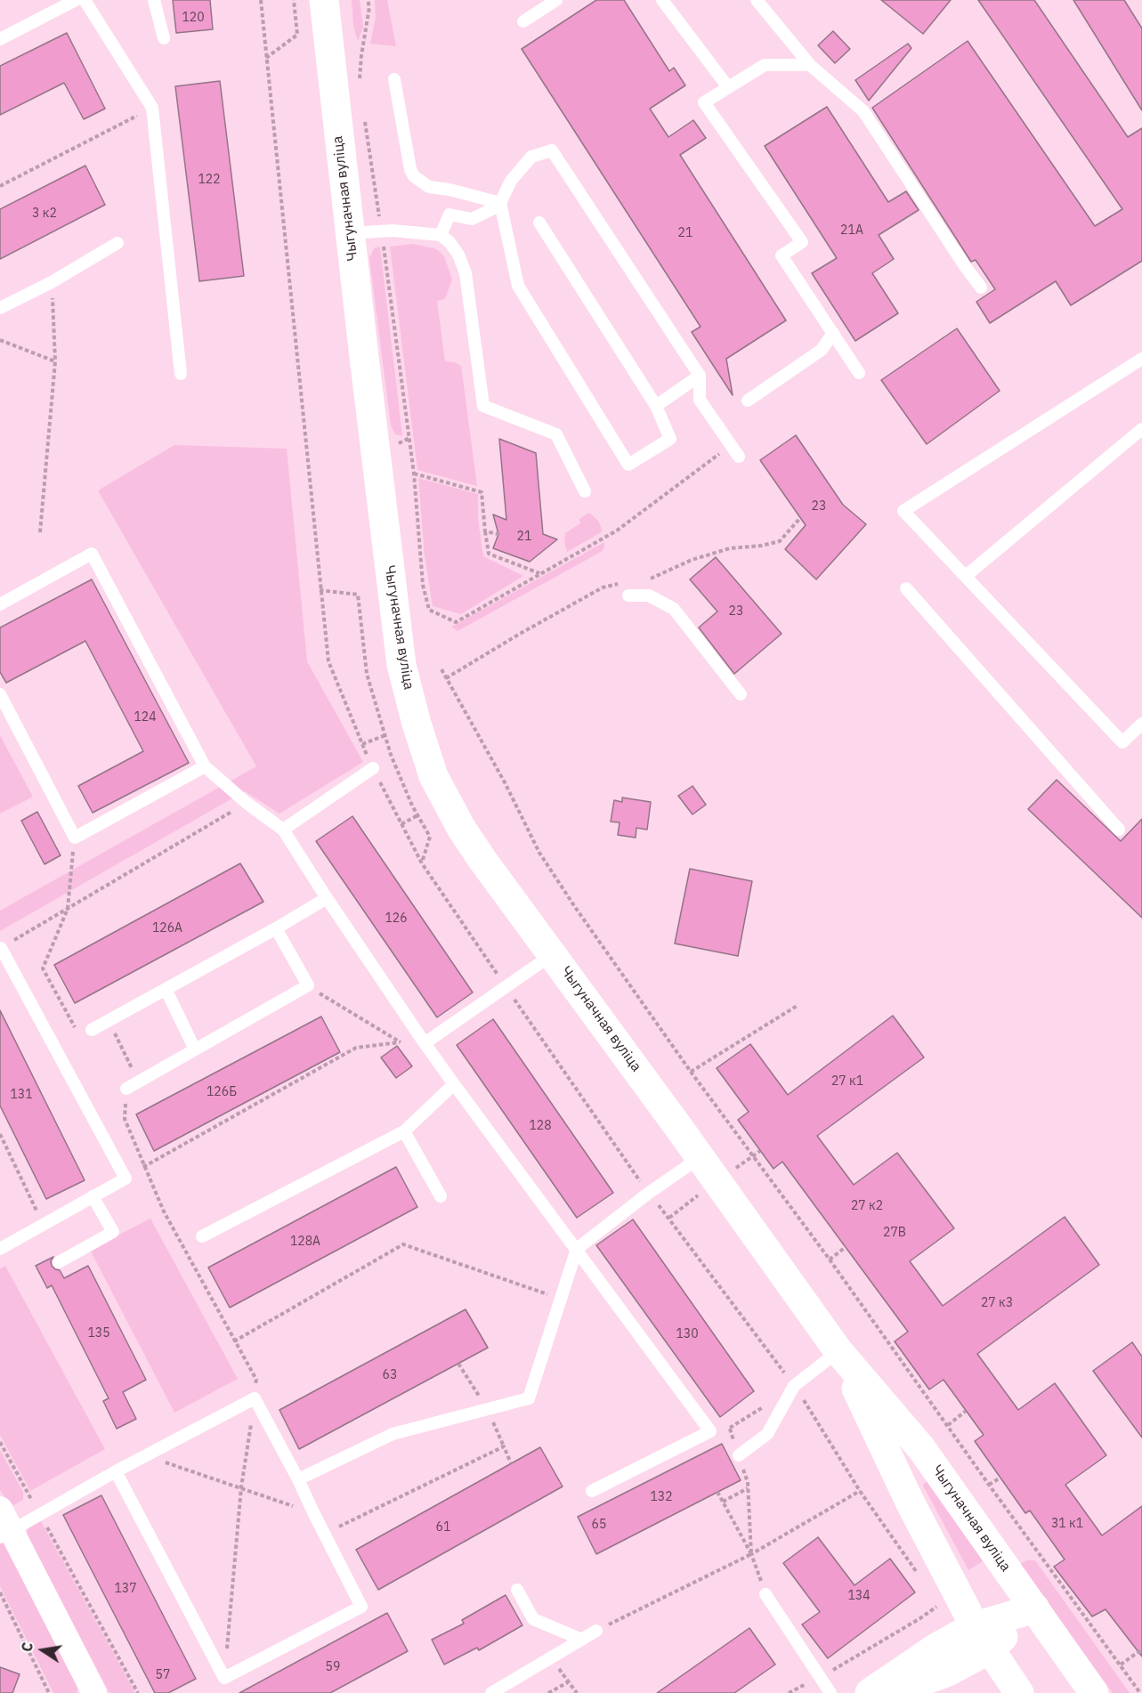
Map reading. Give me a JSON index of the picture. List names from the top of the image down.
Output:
{
  "streets": {
    "main road": ["Чыгуначная вуліца"]
  },
  "house_numbers": [
    "120",
    "122",
    "3 к2",
    "21А",
    "21",
    "23",
    "21",
    "23",
    "124",
    "126",
    "126А",
    "27 к1",
    "126Б",
    "131",
    "128",
    "27 к2",
    "27В",
    "128А",
    "27 к3",
    "135",
    "130",
    "63",
    "132",
    "31 к1",
    "65",
    "61",
    "137",
    "134",
    "59",
    "57"
  ],
  "north": "left"
}
